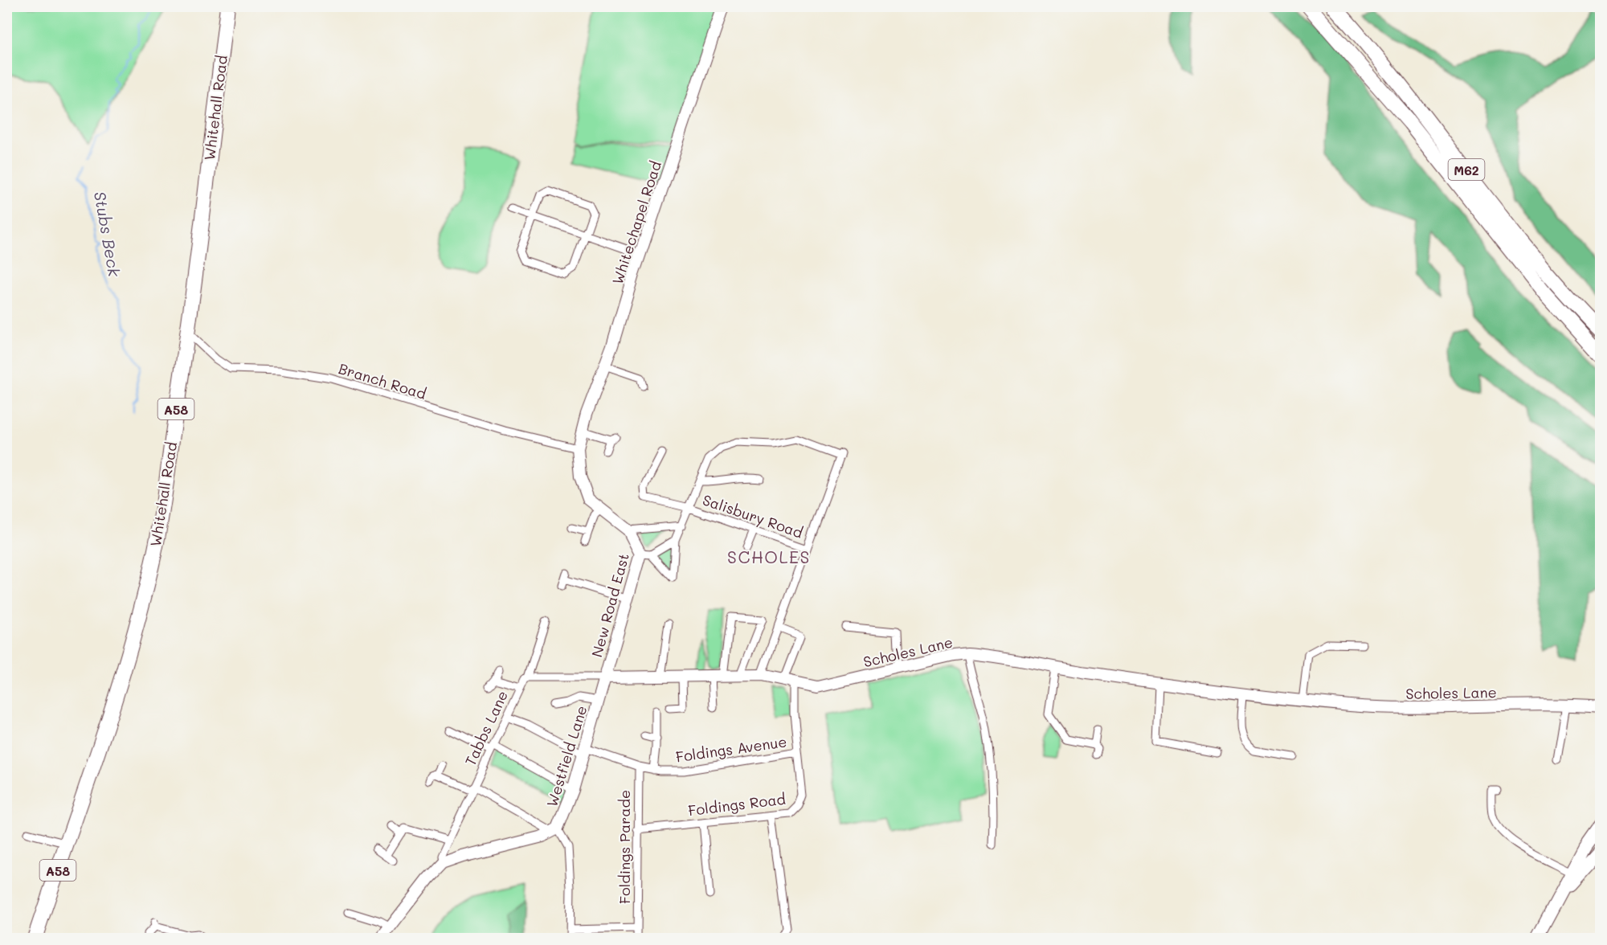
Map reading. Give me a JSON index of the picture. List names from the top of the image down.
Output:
{
  "streets": {
    "highway": ["Whitehall Road", "M62", "A58"],
    "main road": [
      "Whitechapel Road",
      "New Road East",
      "Scholes Lane",
      "Westfield Lane"
    ],
    "street": [
      "Branch Road",
      "Salisbury Road",
      "Tabbs Lane",
      "Foldings Avenue",
      "Foldings Road",
      "Foldings Parade"
    ]
  },
  "crossings": [
    ["Whitehall Road", "Branch Road"],
    ["Whitechapel Road", "Branch Road"],
    ["Whitechapel Road", "New Road East"],
    ["Branch Road", "New Road East"],
    ["New Road East", "Scholes Lane"],
    ["New Road East", "Westfield Lane"],
    ["Scholes Lane", "Westfield Lane"],
    ["Scholes Lane", "Foldings Road"],
    ["Tabbs Lane", "Foldings Avenue"],
    ["Foldings Avenue", "Westfield Lane"],
    ["Foldings Avenue", "Foldings Road"],
    ["Foldings Avenue", "Foldings Parade"],
    ["Foldings Road", "Foldings Parade"]
  ],
  "districts": ["SCHOLES"],
  "water": ["Stubs Beck"]
}
